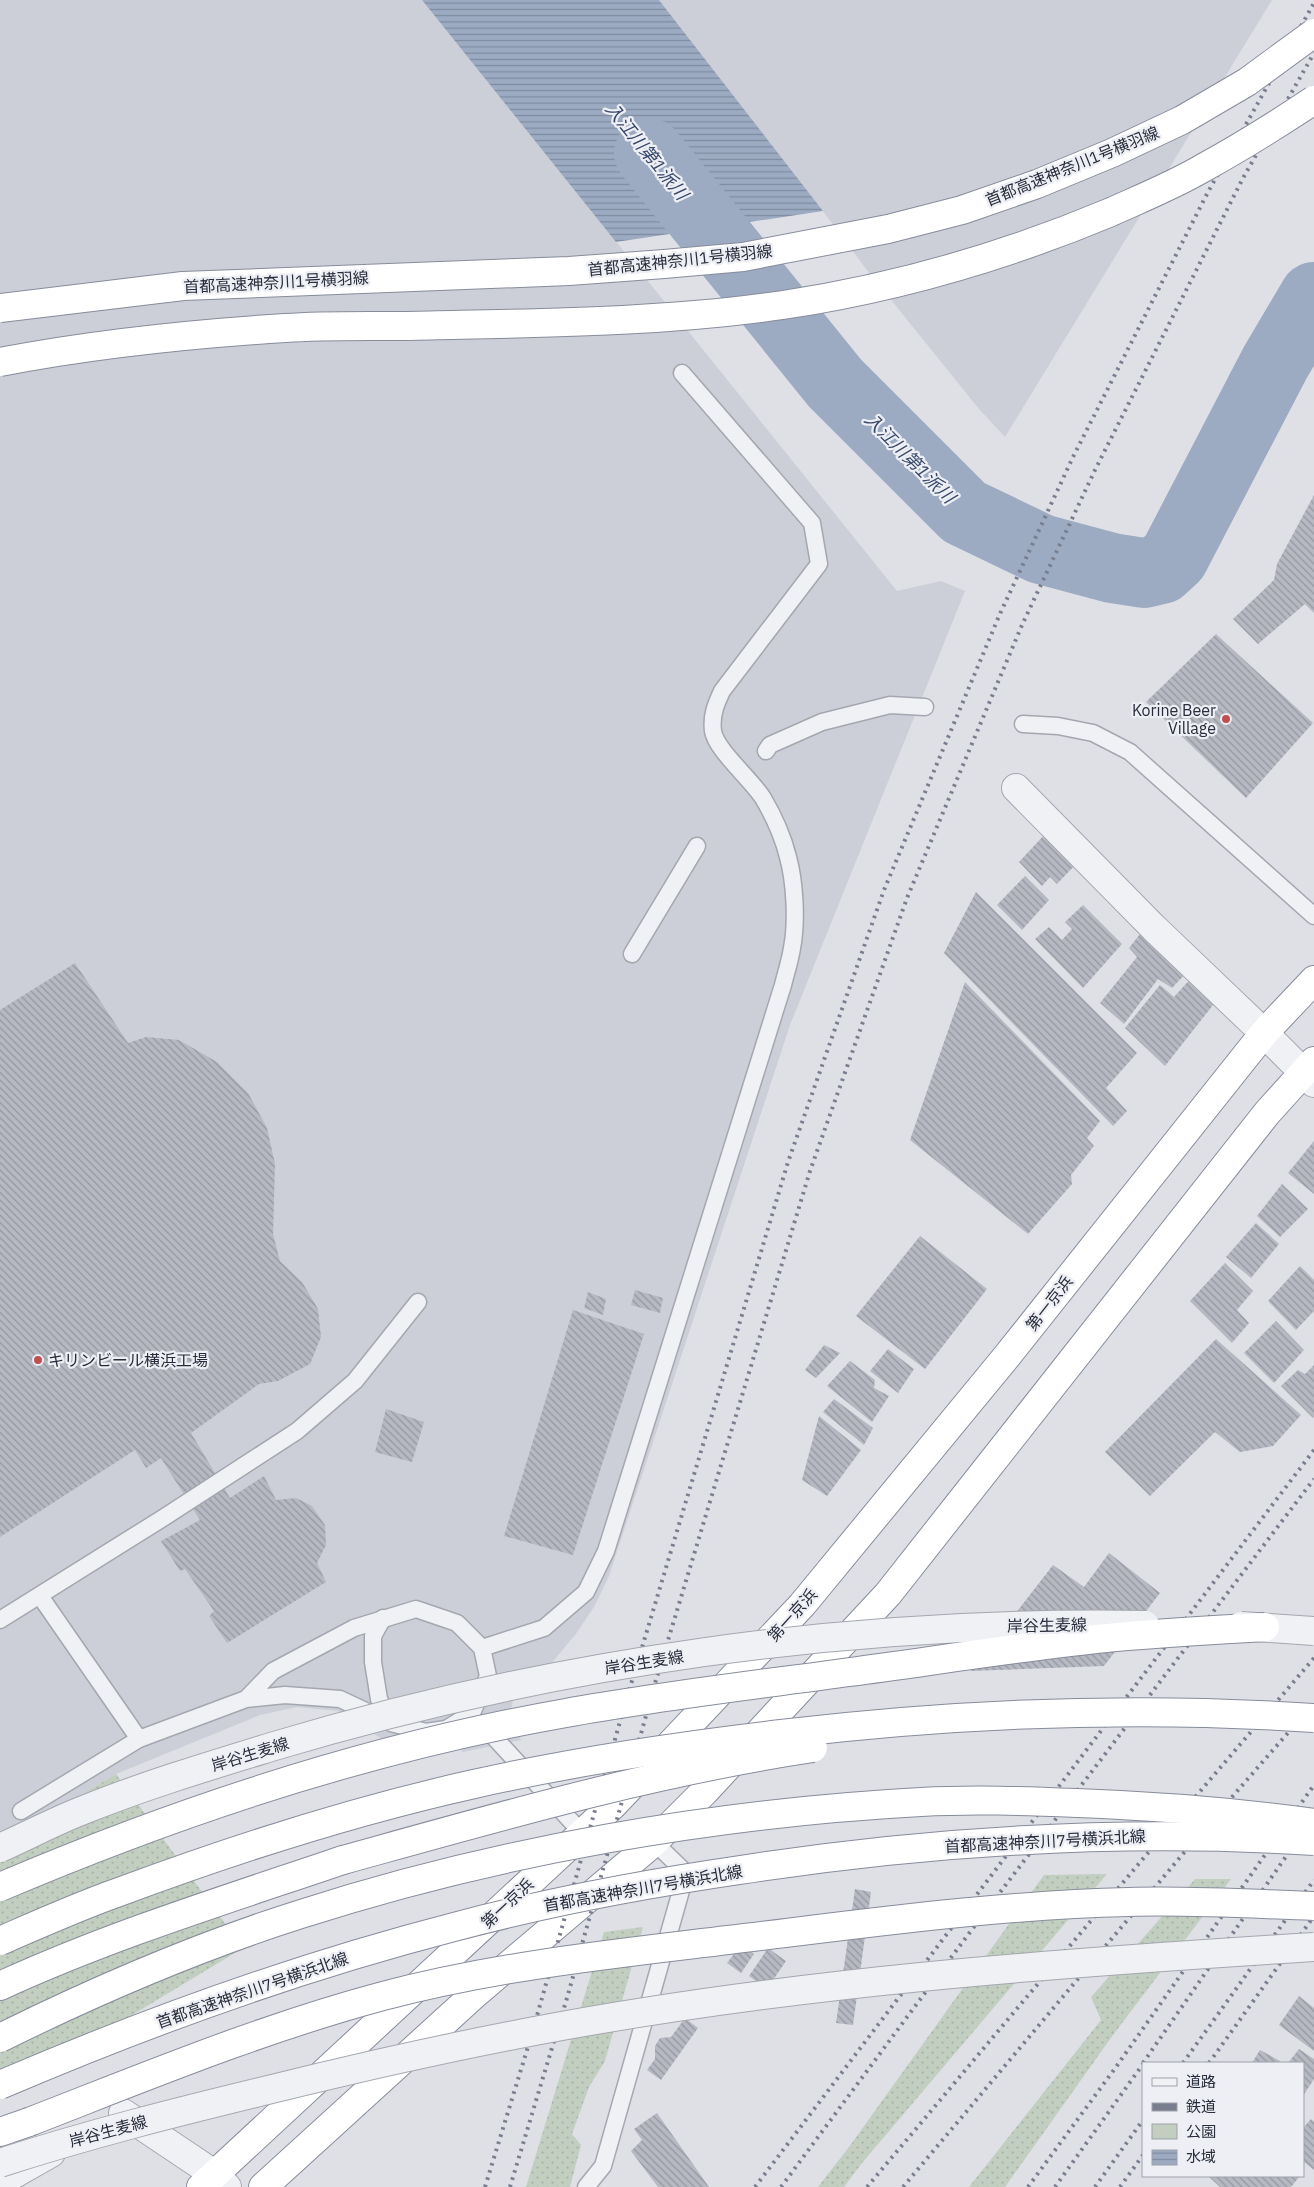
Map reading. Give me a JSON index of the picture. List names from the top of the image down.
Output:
{
  "streets": {
    "highway": ["首都高速神奈川1号横羽線", "第一京浜", "首都高速神奈川7号横浜北線"],
    "street": ["岸谷生麦線"]
  },
  "water": ["入江川第1派川"],
  "places": ["Korine Beer Village", "キリンビール横浜工場"],
  "legend": [
    "道路",
    "鉄道",
    "公園",
    "水域"
  ]
}
